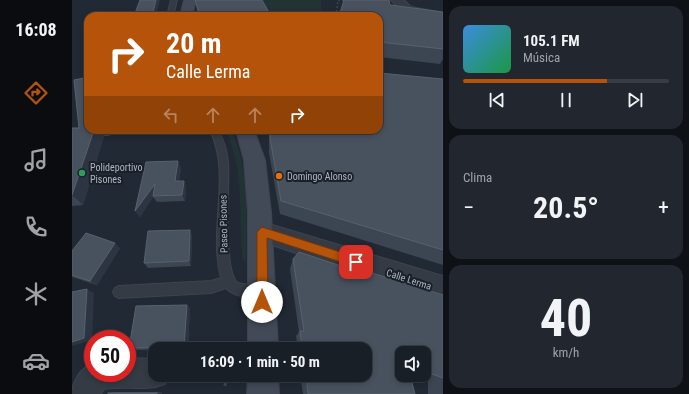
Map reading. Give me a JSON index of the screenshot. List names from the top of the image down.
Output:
{
  "streets": {
    "street": ["Calle Lerma"],
    "lane": ["Paseo Pisones"]
  },
  "places": ["Polideportivo Pisones", "Domingo Alonso"],
  "page": {
    "tabs": "16:08",
    "turn": ["20 m", "Calle Lerma"],
    "song": ["105.1 FM", "Música"],
    "tile": [
      "Clima",
      ["40", "km/h"]
    ],
    "heat": ["−", "20.5°", "+"],
    "limit": "50",
    "trip": "16:09 · 1 min · 50 m"
  }
}
